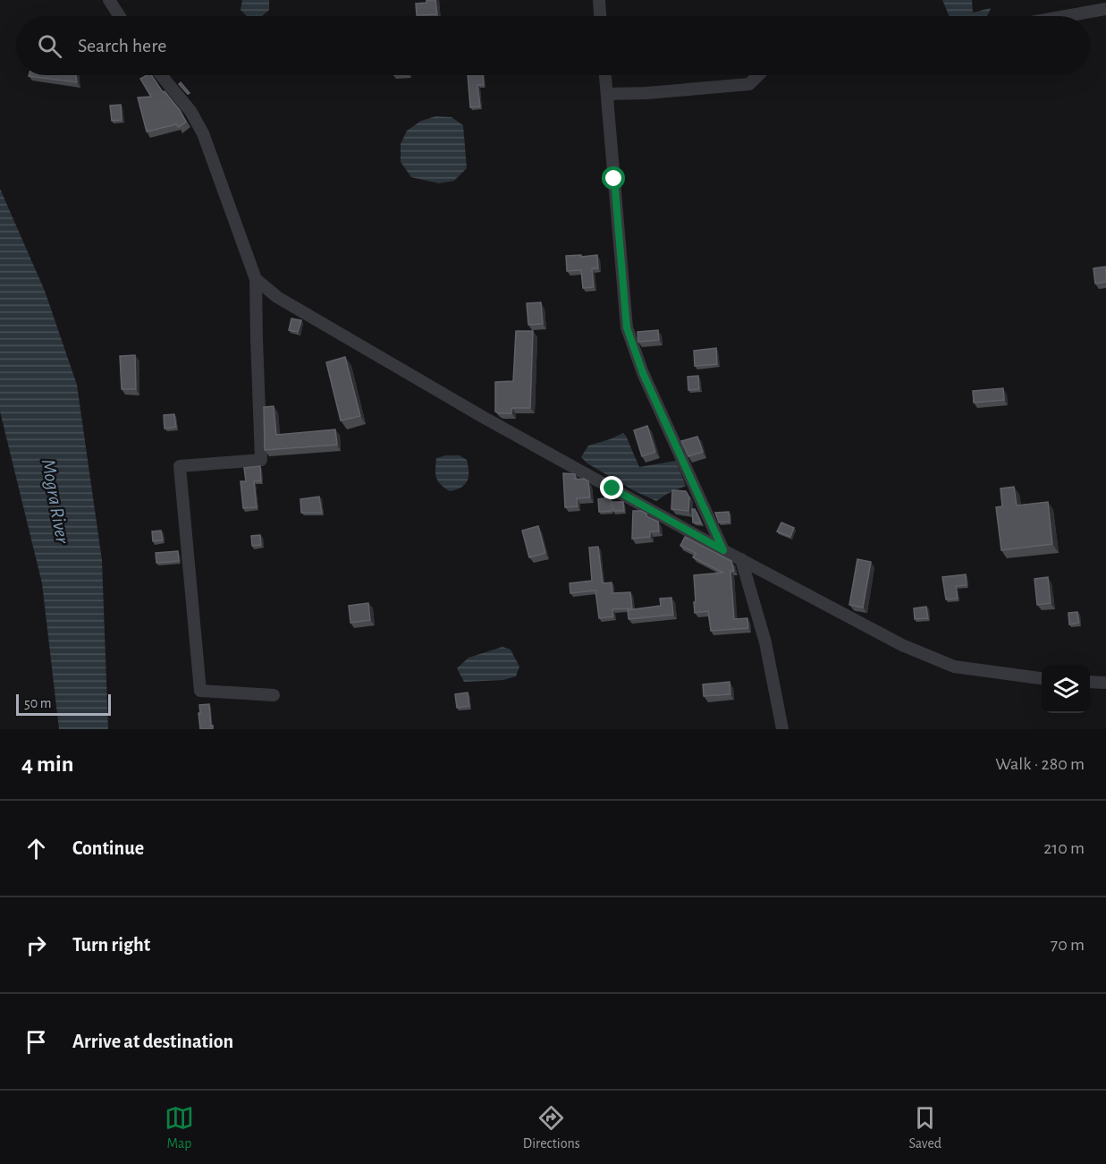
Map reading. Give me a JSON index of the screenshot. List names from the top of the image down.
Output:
{
  "water": ["Mogra River"],
  "scale_bar": "50 m",
  "page": {
    "search": "Search here",
    "scale": "50 m",
    "heading": ["4 min", "Walk · 280 m"],
    "list": [
      ["Continue", "210 m"],
      ["Turn right", "70 m"],
      "Arrive at destination"
    ],
    "nav": ["Map", "Directions", "Saved"]
  }
}
